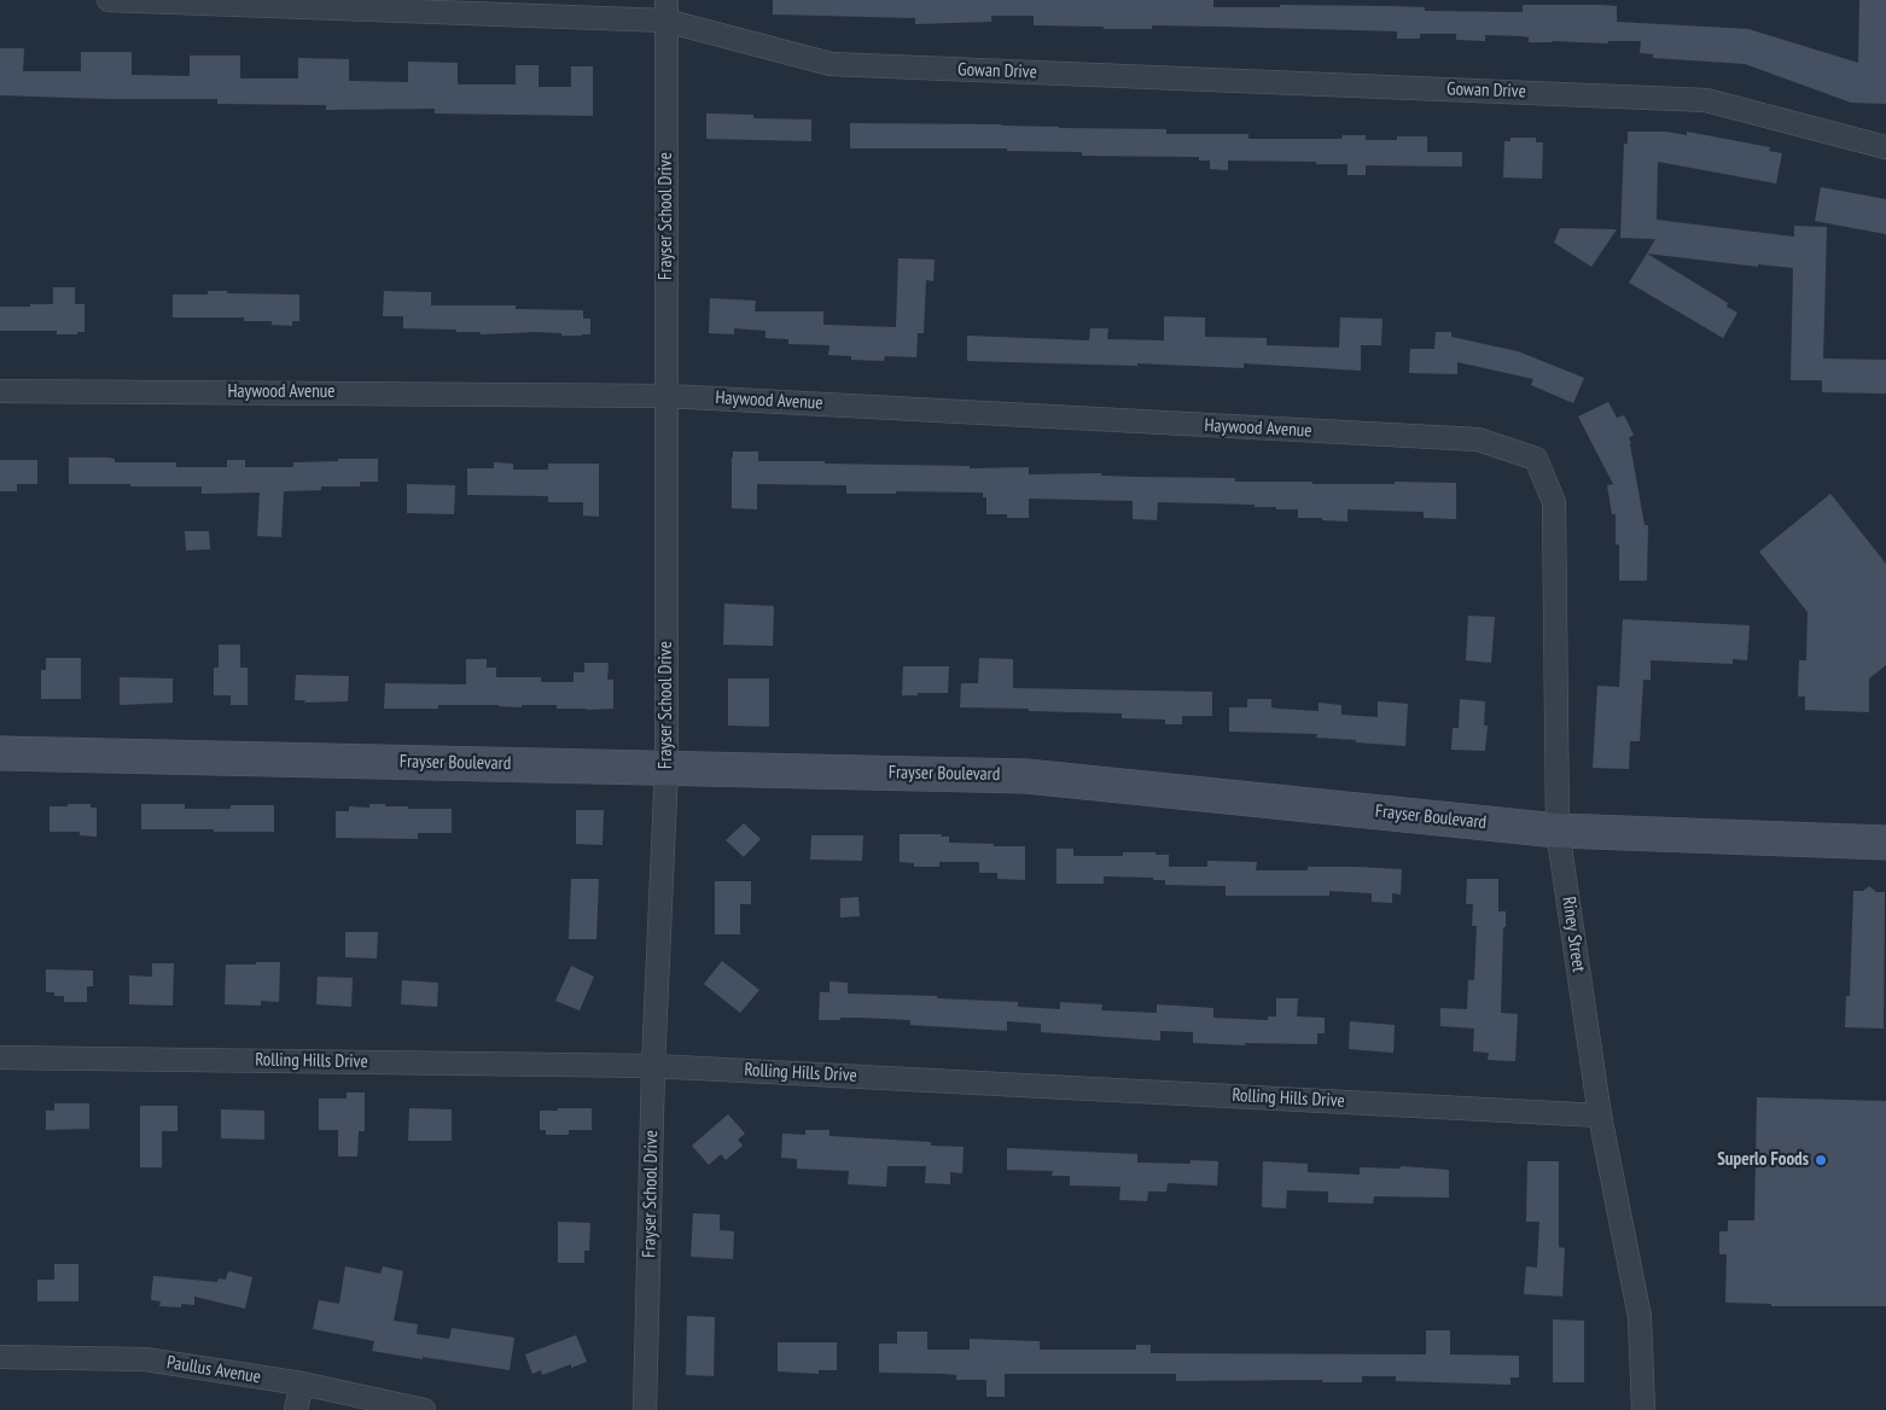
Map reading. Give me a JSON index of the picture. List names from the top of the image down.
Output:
{
  "streets": {
    "main road": ["Frayser Boulevard"],
    "street": [
      "Gowan Drive",
      "Frayser School Drive",
      "Haywood Avenue",
      "Riney Street",
      "Rolling Hills Drive",
      "Paullus Avenue"
    ]
  },
  "crossings": [
    ["Gowan Drive", "Frayser School Drive"],
    ["Frayser School Drive", "Haywood Avenue"],
    ["Frayser School Drive", "Frayser Boulevard"],
    ["Frayser School Drive", "Rolling Hills Drive"],
    ["Haywood Avenue", "Riney Street"],
    ["Frayser Boulevard", "Riney Street"],
    ["Riney Street", "Rolling Hills Drive"]
  ],
  "places": ["Superlo Foods"]
}
